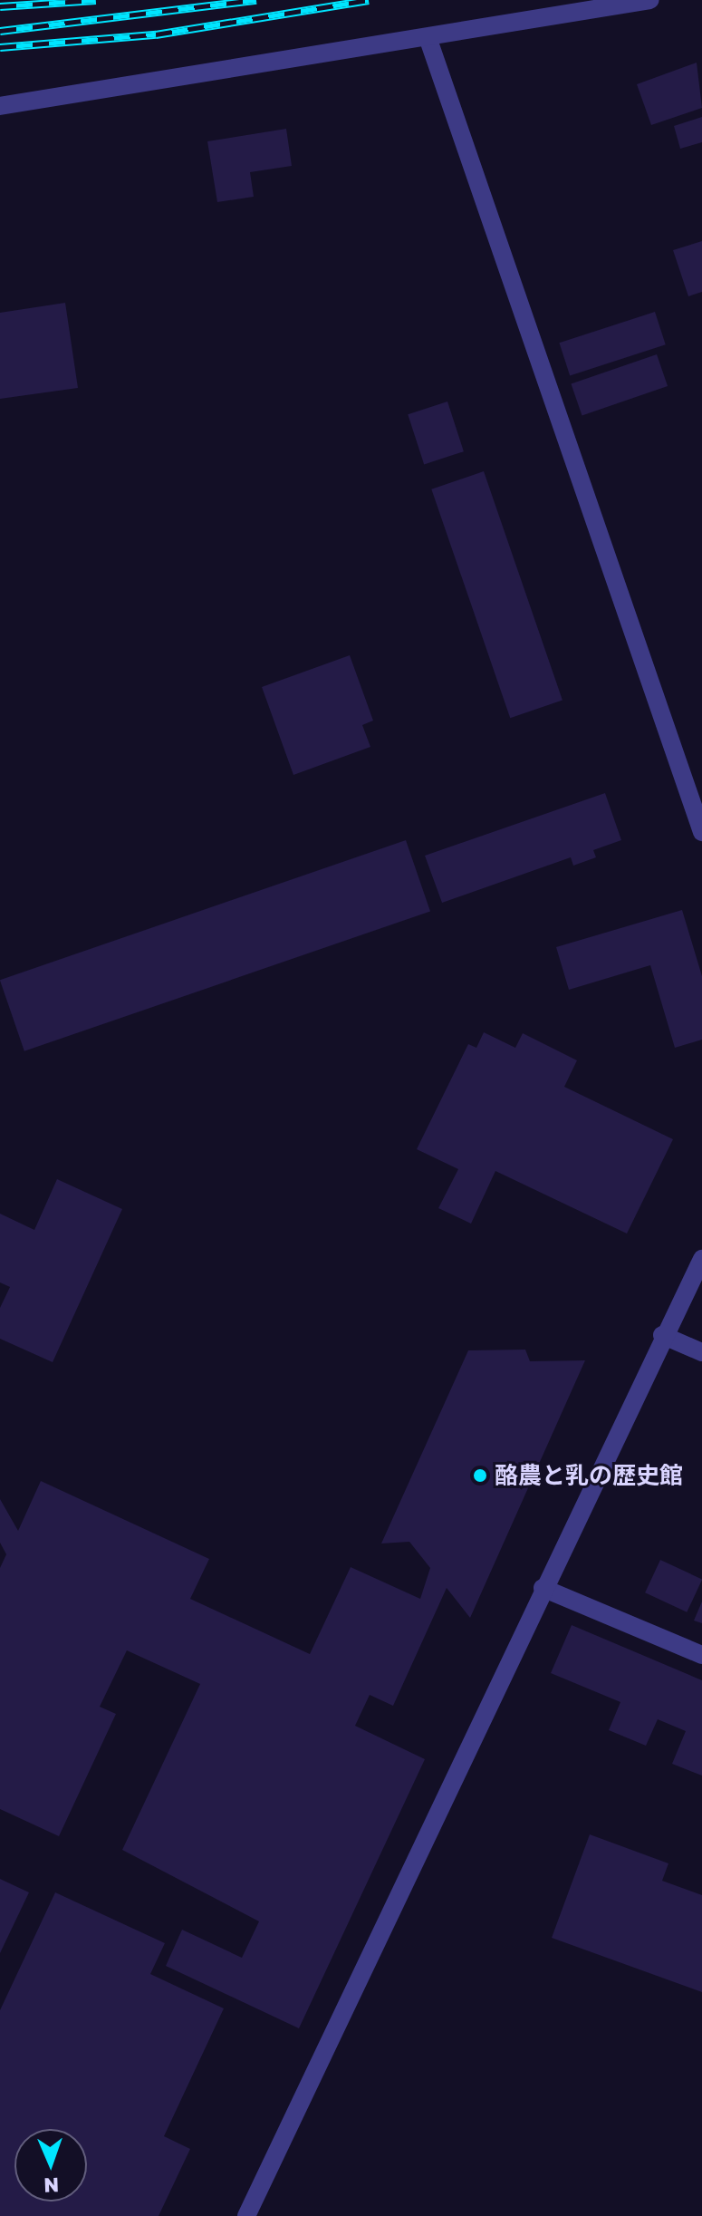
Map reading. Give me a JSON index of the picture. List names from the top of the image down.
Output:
{
  "places": ["酪農と乳の歴史館"],
  "north": "bottom"
}
